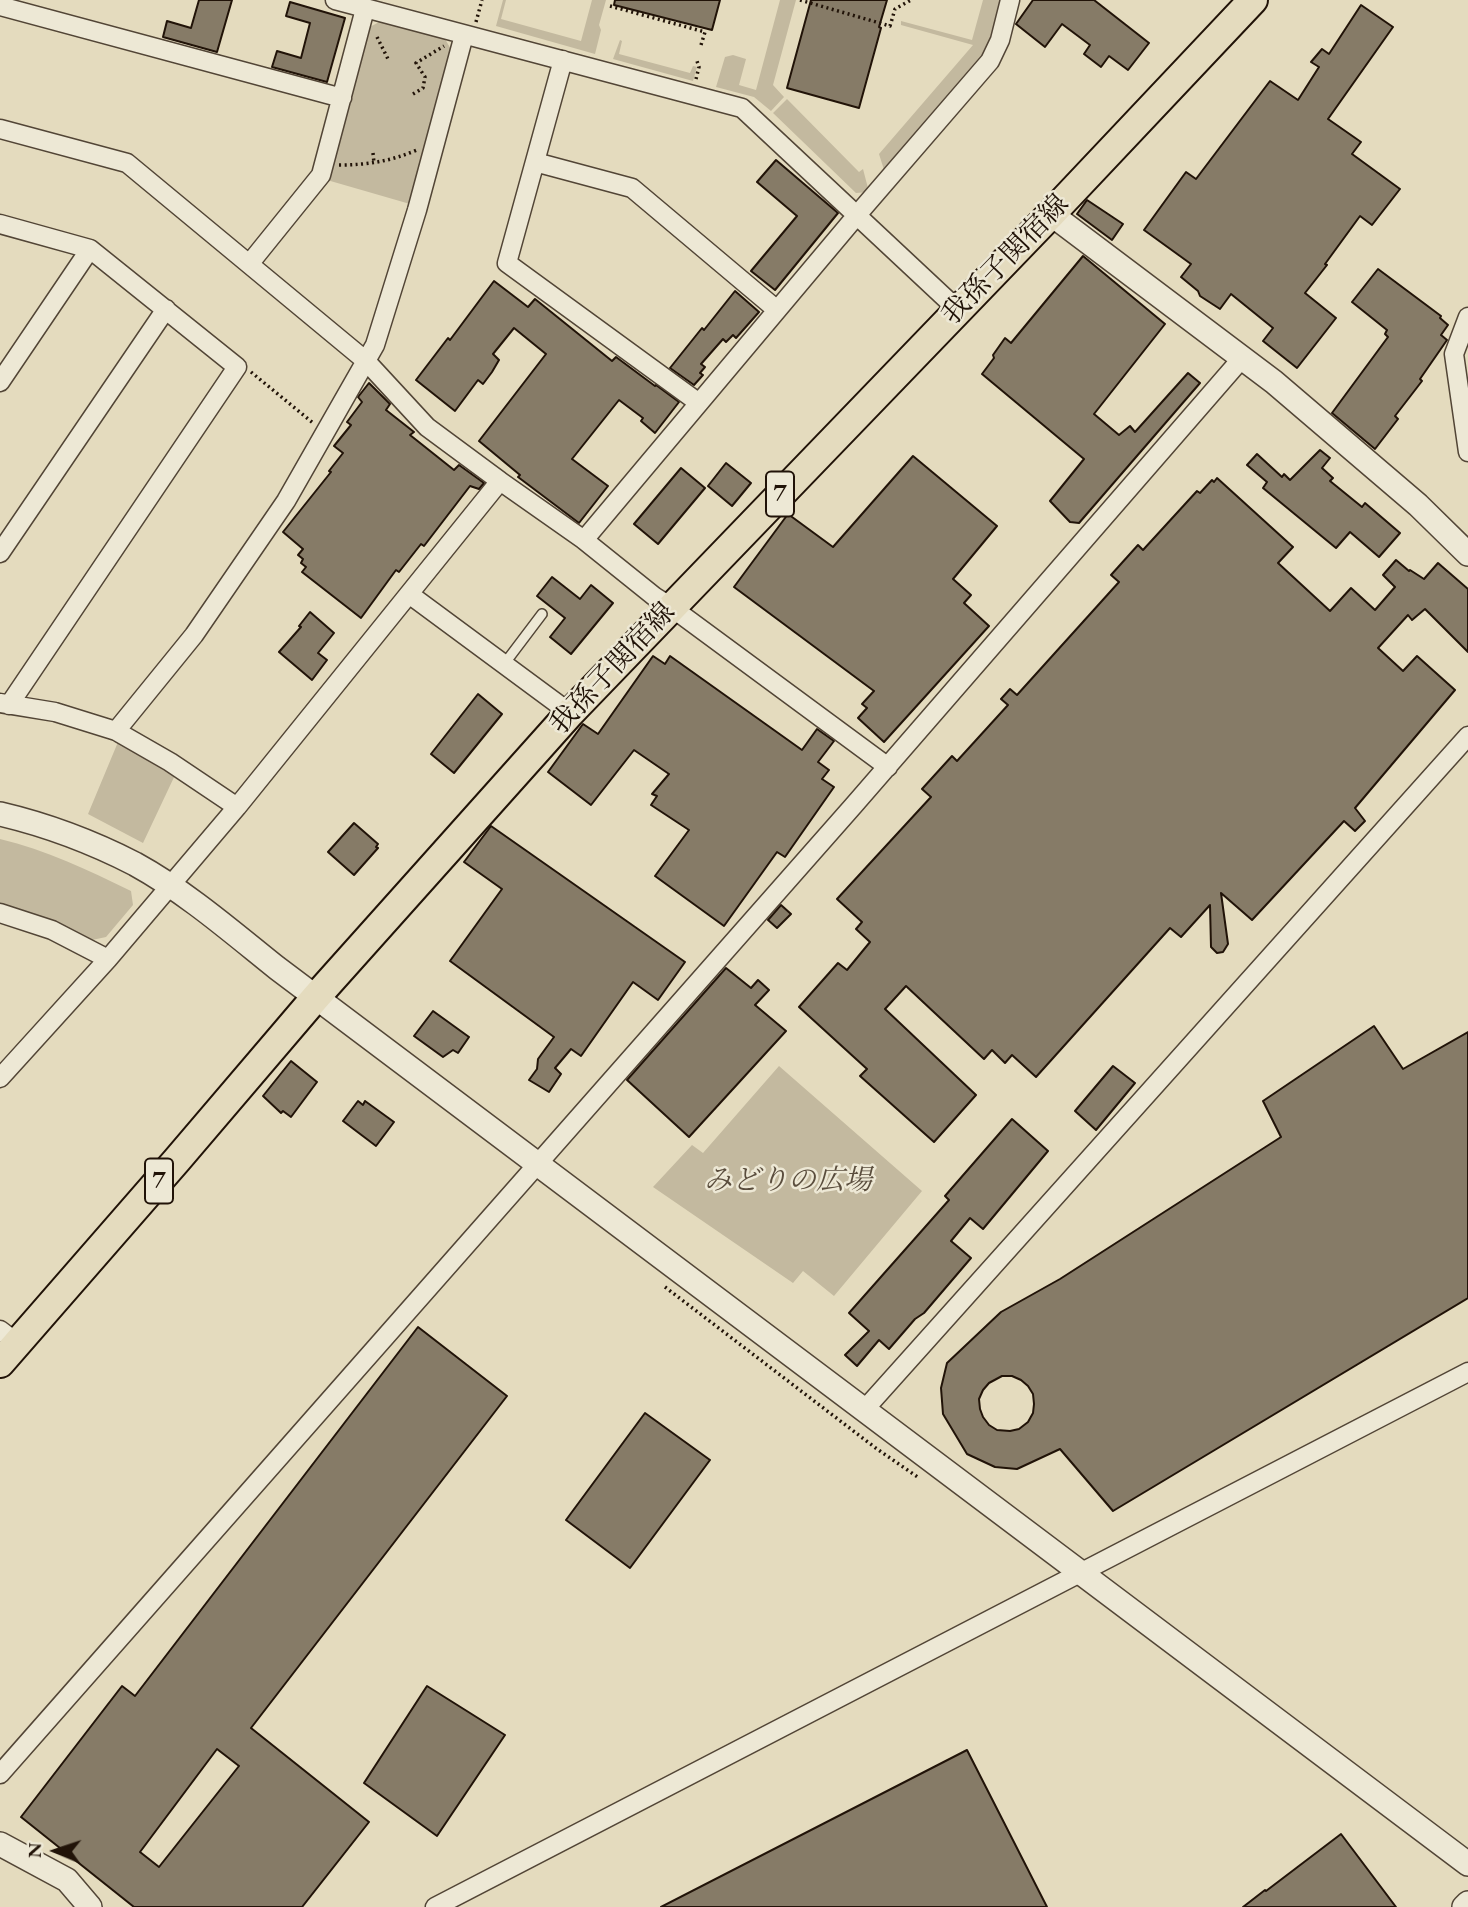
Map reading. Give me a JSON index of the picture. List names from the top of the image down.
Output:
{
  "streets": {
    "main road": ["我孫子関宿線", "7"]
  },
  "parks": ["みどりの広場"],
  "north": "left"
}
